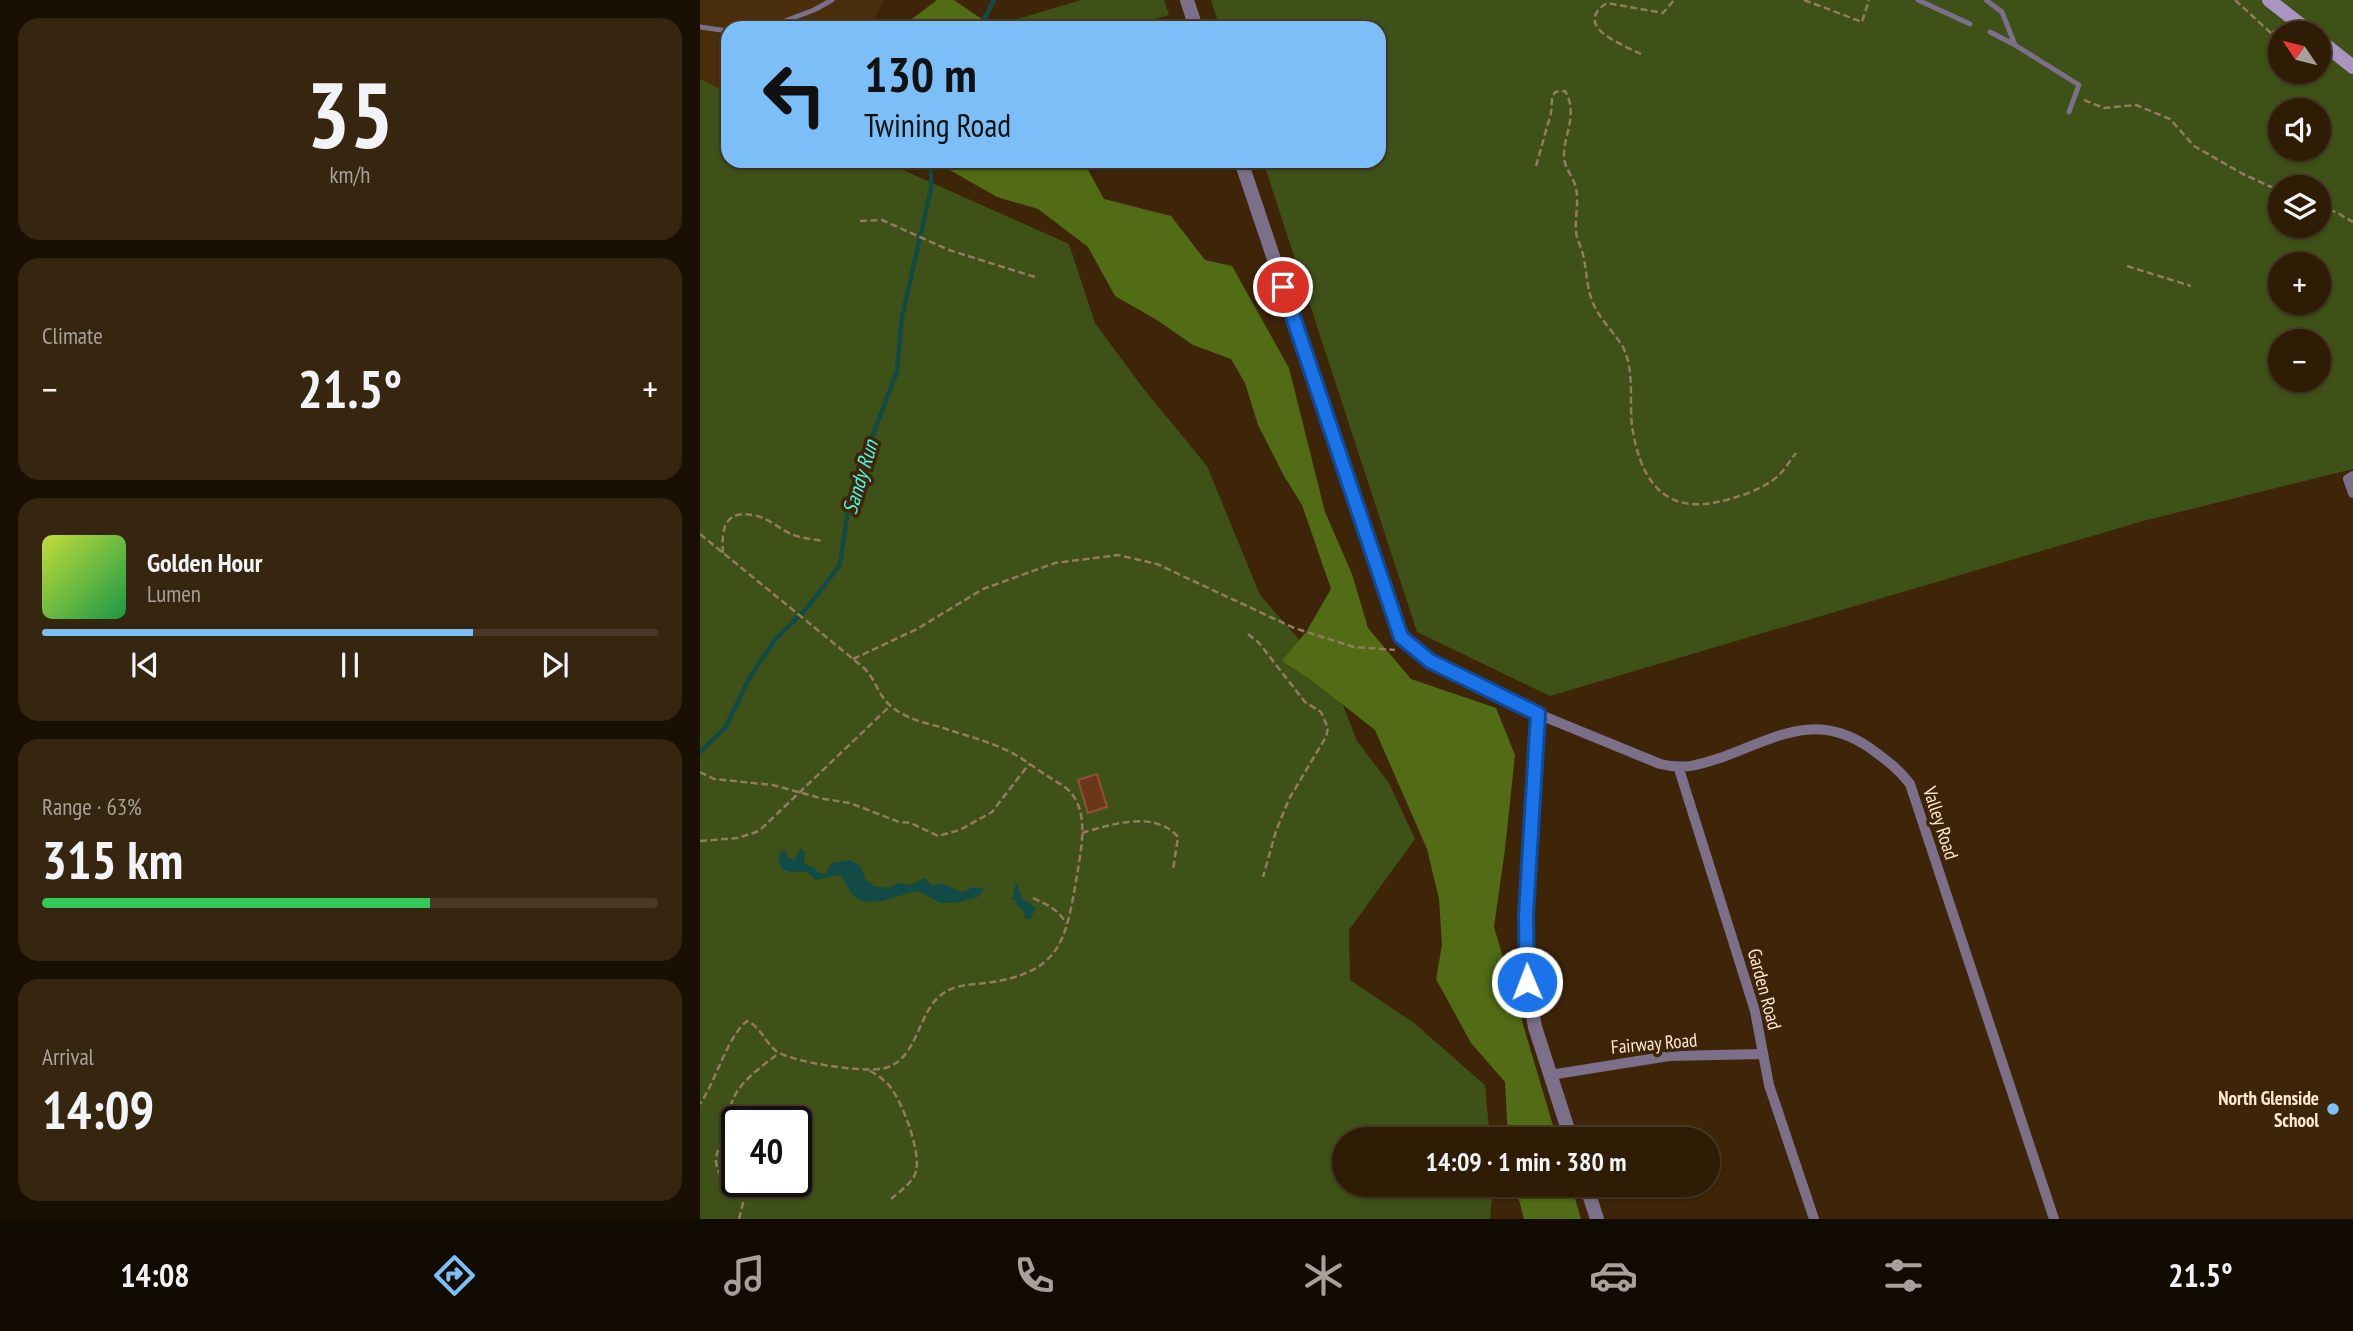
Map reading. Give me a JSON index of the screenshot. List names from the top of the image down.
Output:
{
  "streets": {
    "street": ["Valley Road", "Garden Road", "Fairway Road"]
  },
  "crossings": [
    ["Valley Road", "Garden Road"],
    ["Garden Road", "Fairway Road"]
  ],
  "water": ["Sandy Run"],
  "places": ["North Glenside School"],
  "north": "top left",
  "page": {
    "tile": [
      ["35", "km/h"],
      "Climate",
      ["Range · 63%", "315 km"],
      ["Arrival", "14:09"]
    ],
    "map_buttons": ["+", "−"],
    "turn": ["130 m", "Twining Road"],
    "heat": ["−", "21.5°", "+"],
    "song": ["Golden Hour", "Lumen"],
    "limit": "40",
    "trip": "14:09 · 1 min · 380 m",
    "tabs": ["14:08", "21.5°"]
  }
}
